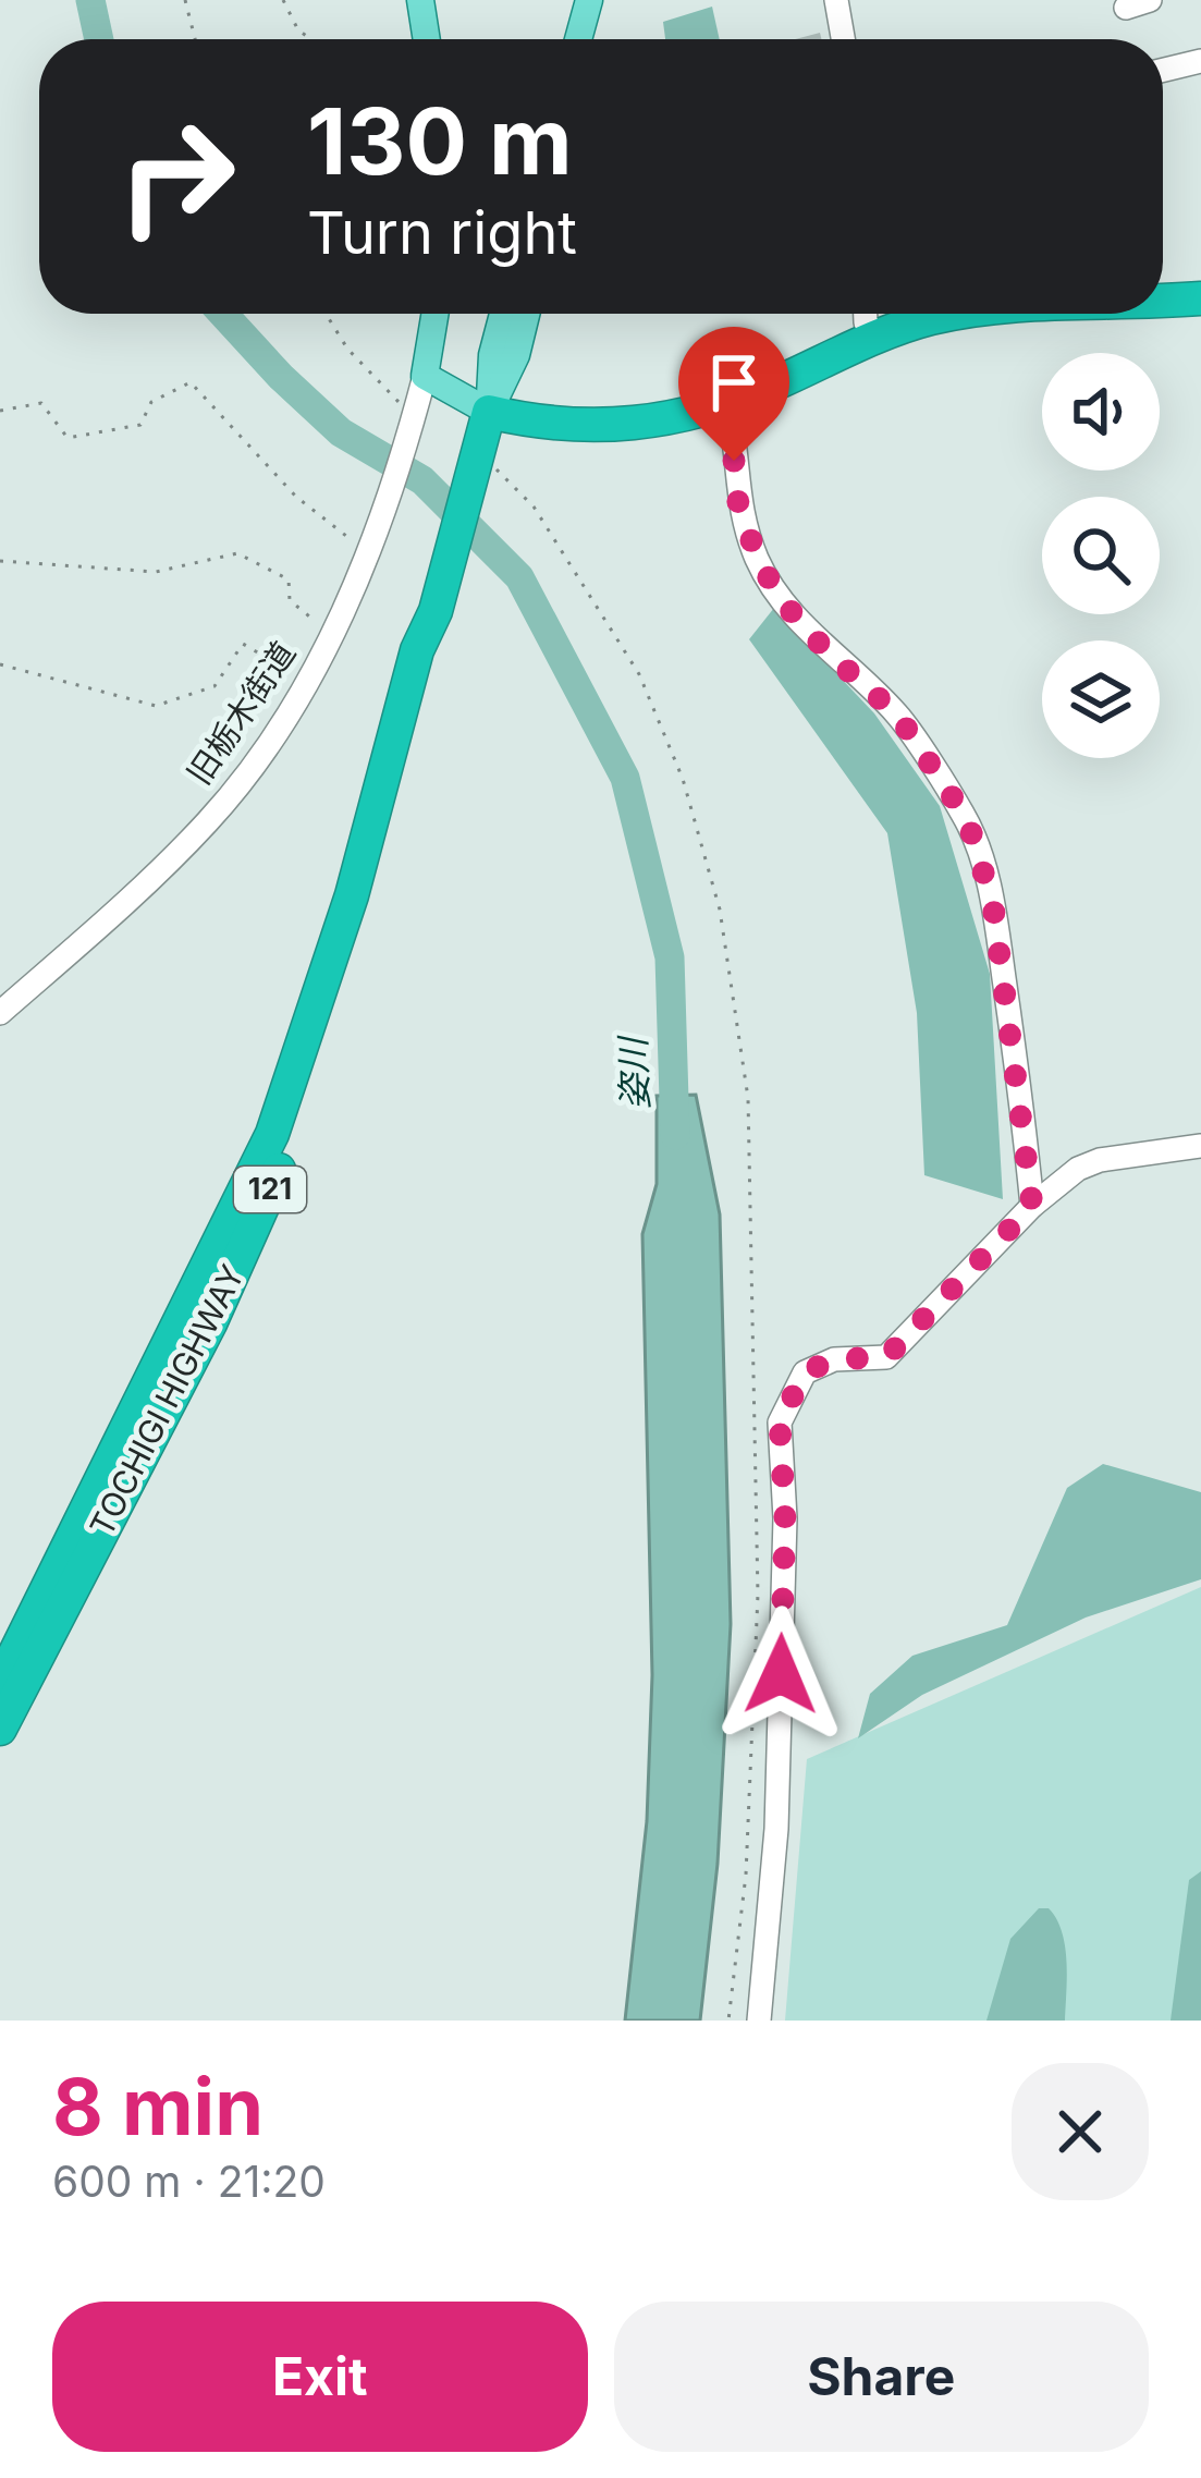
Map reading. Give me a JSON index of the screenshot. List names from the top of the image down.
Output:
{
  "streets": {
    "highway": ["121", "TOCHIGI HIGHWAY"],
    "street": ["旧栃木街道"]
  },
  "water": ["姿川"],
  "page": {
    "turn": ["130 m", "Turn right"],
    "heading": ["8 min", "600 m · 21:20"],
    "buttons": ["Exit", "Share"]
  }
}
